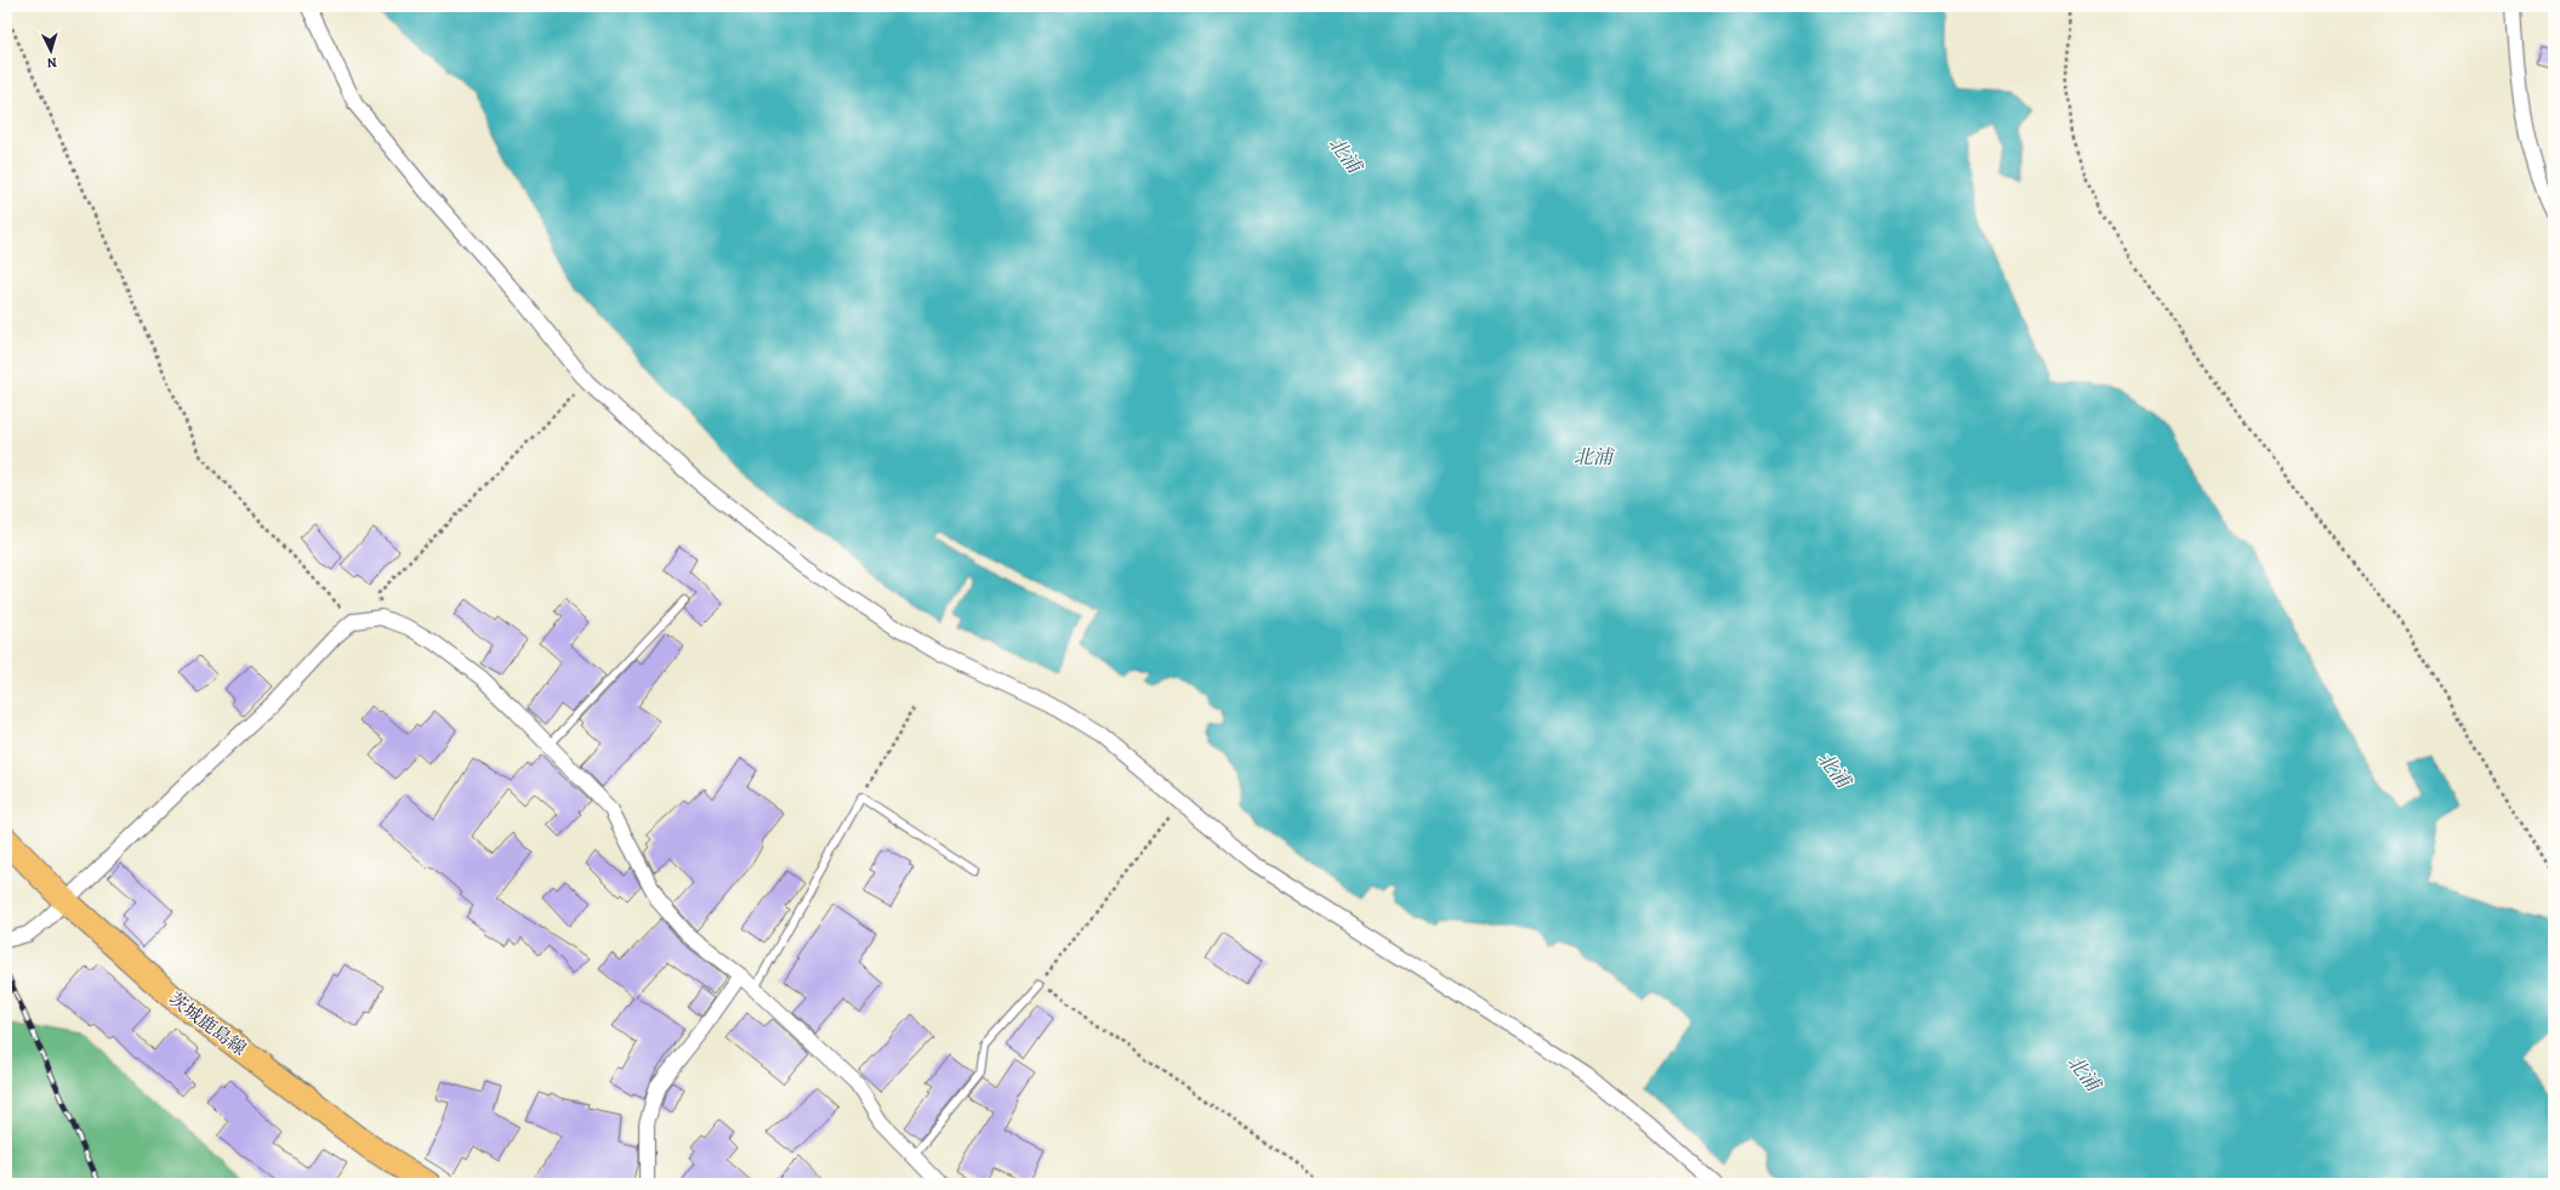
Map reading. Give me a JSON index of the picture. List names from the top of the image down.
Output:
{
  "streets": {
    "main road": ["茨城鹿島線"]
  },
  "water": ["北浦"],
  "north": "bottom"
}
